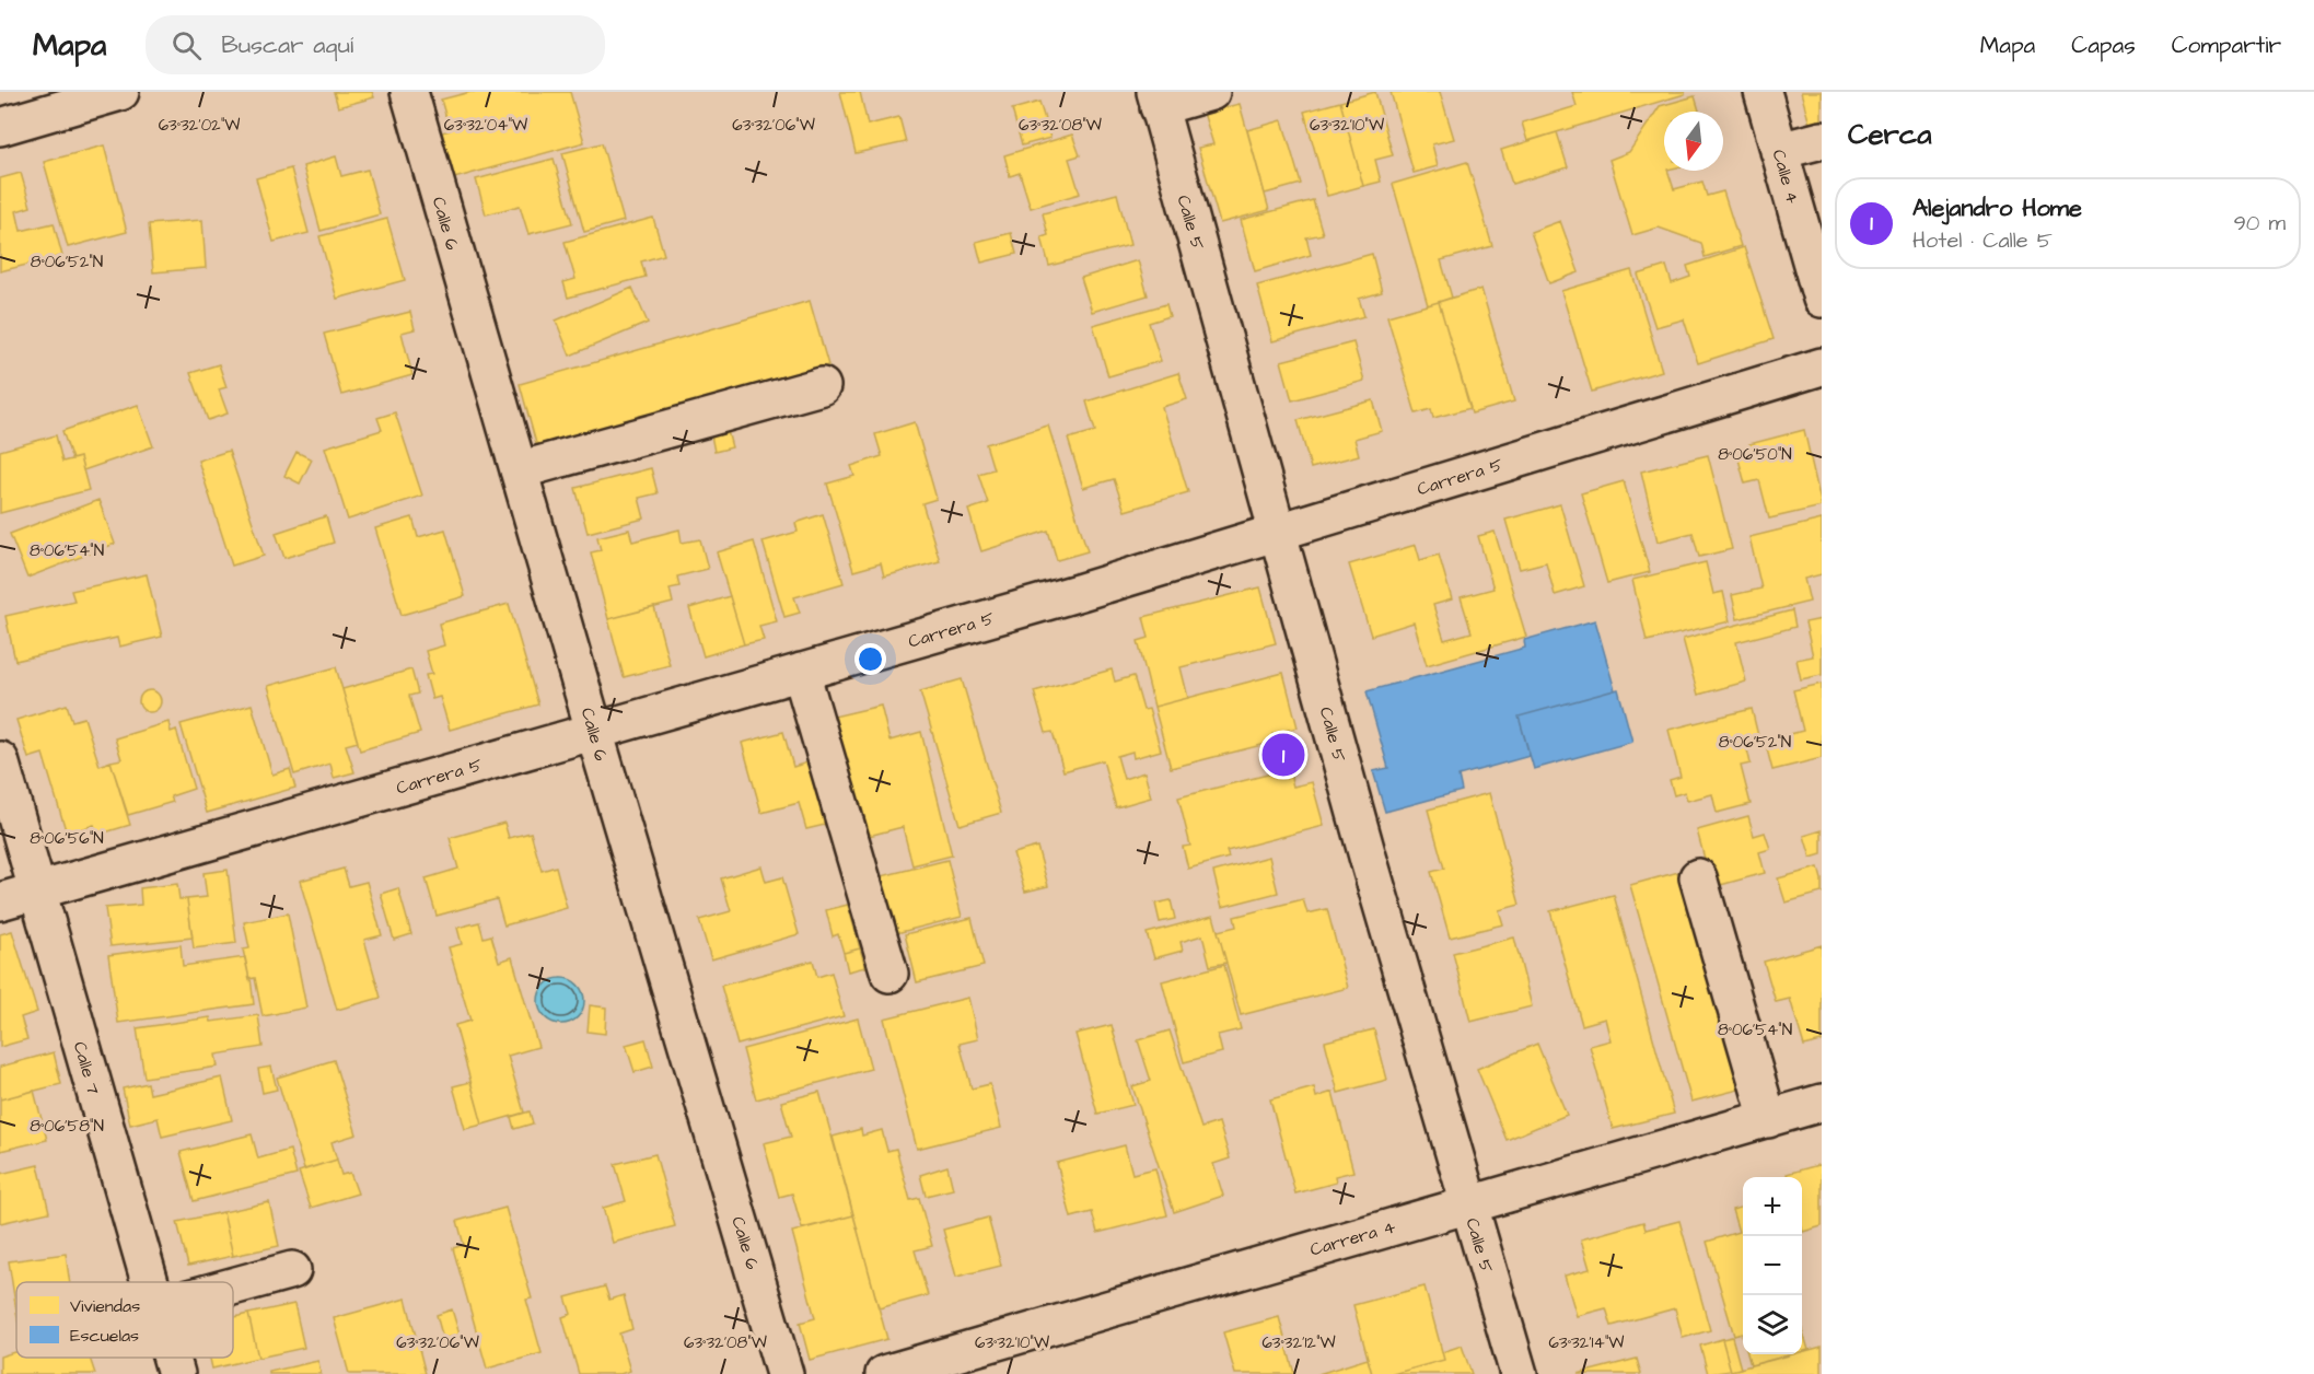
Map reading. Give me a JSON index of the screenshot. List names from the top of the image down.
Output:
{
  "streets": {
    "street": [
      "Calle 4",
      "Calle 5",
      "Calle 6",
      "Carrera 5",
      "Calle 7",
      "Carrera 4"
    ]
  },
  "crossings": [
    ["Calle 5", "Carrera 5"],
    ["Calle 5", "Carrera 4"],
    ["Calle 6", "Carrera 5"],
    ["Carrera 5", "Calle 7"]
  ],
  "legend": ["Viviendas", "Escuelas"],
  "north": "bottom",
  "page": {
    "header": "Mapa",
    "search": "Buscar aquí",
    "nav": ["Mapa", "Capas", "Compartir"],
    "heading": "Cerca",
    "list": [
      {
        "mark": "1",
        "name": "Alejandro Home",
        "note": "Hotel · Calle 5",
        "value": "90 m"
      }
    ],
    "pins": "1",
    "map_buttons": ["+", "−"]
  },
  "coordinates": [
    "63°32'02\"W",
    "63°32'04\"W",
    "63°32'06\"W",
    "63°32'08\"W",
    "63°32'10\"W",
    "8°06'52\"N",
    "8°06'50\"N",
    "8°06'54\"N",
    "8°06'56\"N",
    "8°06'58\"N",
    "63°32'12\"W",
    "63°32'14\"W"
  ]
}
